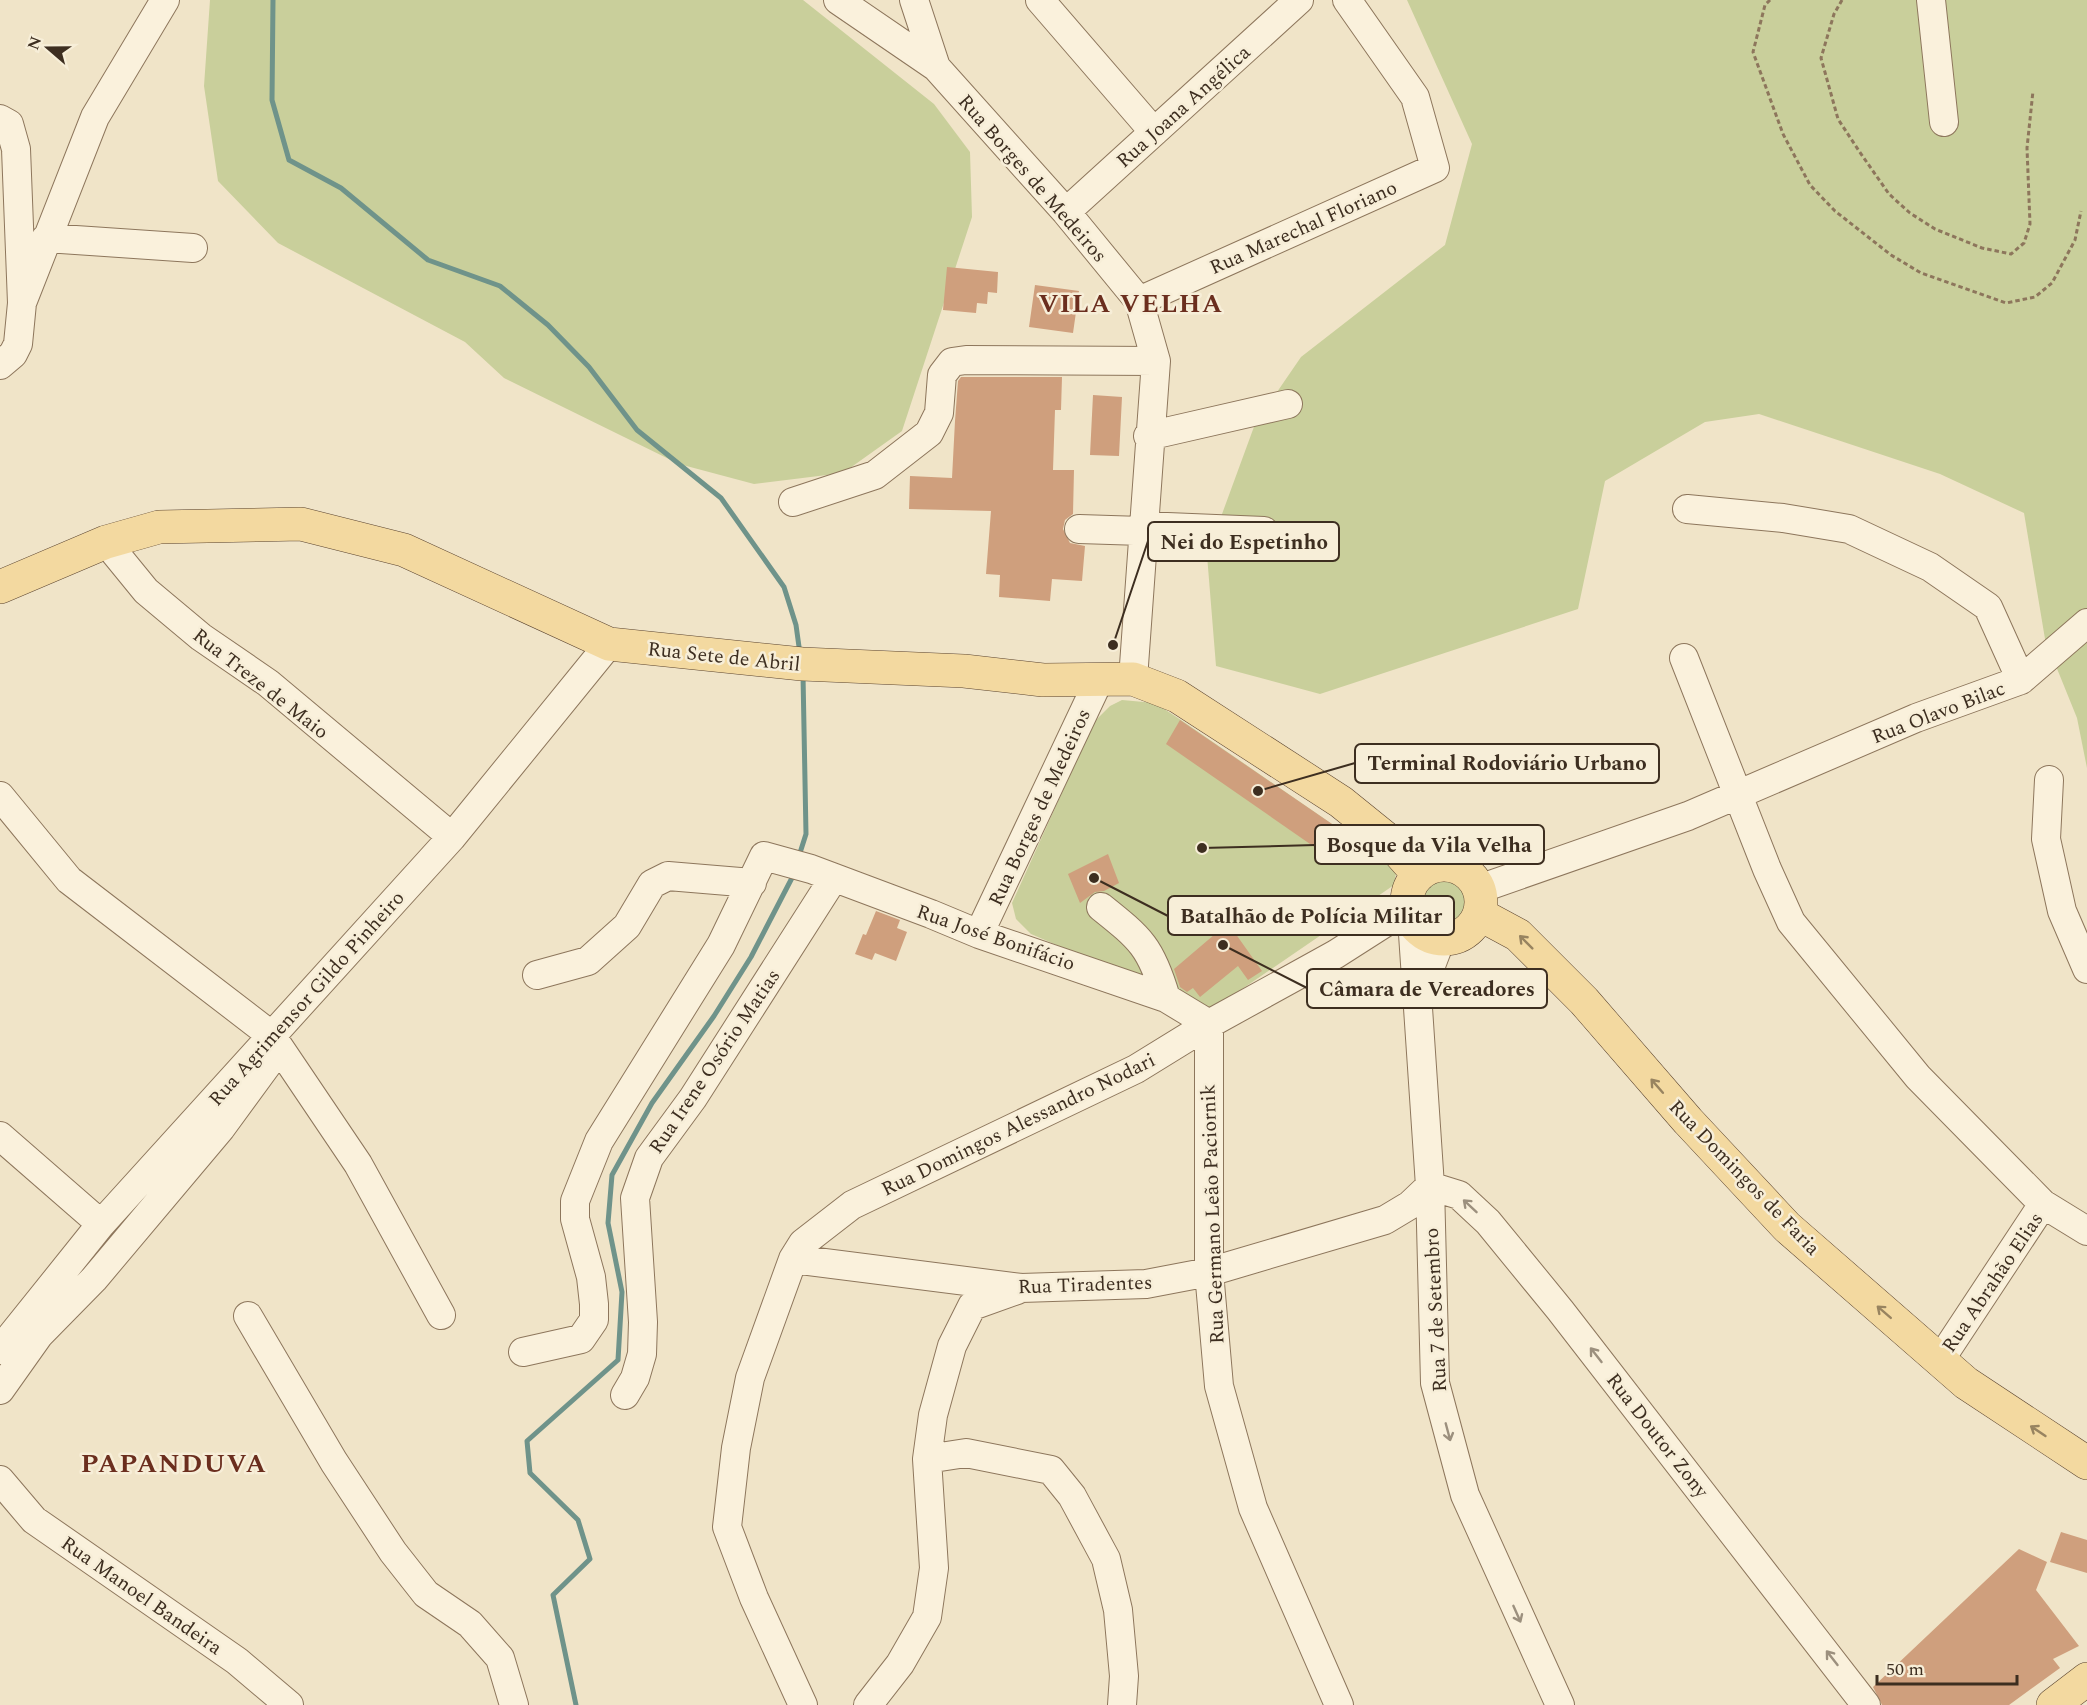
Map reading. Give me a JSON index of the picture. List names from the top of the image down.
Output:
{
  "streets": {
    "main road": ["Rua Sete de Abril", "Rua Domingos de Faria"],
    "street": [
      "Rua Joana Angélica",
      "Rua Borges de Medeiros",
      "Rua Marechal Floriano",
      "Rua Treze de Maio",
      "Rua Olavo Bilac",
      "Rua José Bonifácio",
      "Rua Agrimensor Gildo Pinheiro",
      "Rua Irene Osório Matias",
      "Rua Domingos Alessandro Nodari",
      "Rua Germano Leão Paciornik",
      "Rua Abrahão Elias",
      "Rua Tiradentes",
      "Rua 7 de Setembro",
      "Rua Doutor Zony",
      "Rua Manoel Bandeira"
    ]
  },
  "crossings": [
    ["Rua Joana Angélica", "Rua Borges de Medeiros"],
    ["Rua Borges de Medeiros", "Rua Marechal Floriano"],
    ["Rua Borges de Medeiros", "Rua Sete de Abril"],
    ["Rua Borges de Medeiros", "Rua José Bonifácio"],
    ["Rua Sete de Abril", "Rua Treze de Maio"],
    ["Rua Sete de Abril", "Rua Olavo Bilac"],
    ["Rua Sete de Abril", "Rua Agrimensor Gildo Pinheiro"],
    ["Rua Sete de Abril", "Rua Domingos Alessandro Nodari"],
    ["Rua Sete de Abril", "Rua Domingos de Faria"],
    ["Rua Sete de Abril", "Rua 7 de Setembro"],
    ["Rua Treze de Maio", "Rua Agrimensor Gildo Pinheiro"],
    ["Rua Olavo Bilac", "Rua Domingos Alessandro Nodari"],
    ["Rua Olavo Bilac", "Rua Domingos de Faria"],
    ["Rua Olavo Bilac", "Rua 7 de Setembro"],
    ["Rua José Bonifácio", "Rua Irene Osório Matias"],
    ["Rua José Bonifácio", "Rua Domingos Alessandro Nodari"],
    ["Rua José Bonifácio", "Rua Germano Leão Paciornik"],
    ["Rua Domingos Alessandro Nodari", "Rua Domingos de Faria"],
    ["Rua Domingos Alessandro Nodari", "Rua Germano Leão Paciornik"],
    ["Rua Domingos Alessandro Nodari", "Rua Tiradentes"],
    ["Rua Domingos Alessandro Nodari", "Rua 7 de Setembro"],
    ["Rua Domingos de Faria", "Rua Abrahão Elias"],
    ["Rua Domingos de Faria", "Rua 7 de Setembro"],
    ["Rua Germano Leão Paciornik", "Rua Tiradentes"],
    ["Rua Tiradentes", "Rua 7 de Setembro"],
    ["Rua Tiradentes", "Rua Doutor Zony"],
    ["Rua 7 de Setembro", "Rua Doutor Zony"]
  ],
  "one_way": ["Rua Domingos de Faria", "Rua 7 de Setembro", "Rua Doutor Zony"],
  "districts": ["VILA VELHA", "PAPANDUVA"],
  "places": [
    "Nei do Espetinho",
    "Terminal Rodoviário Urbano",
    "Bosque da Vila Velha",
    "Batalhão de Polícia Militar",
    "Câmara de Vereadores"
  ],
  "scale_bar": "50 m",
  "north": "left"
}
